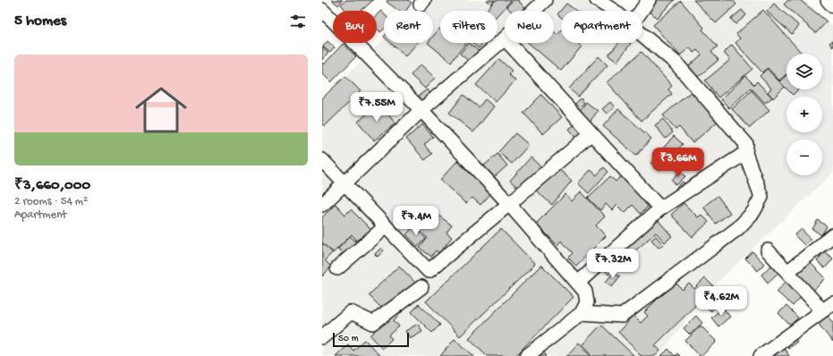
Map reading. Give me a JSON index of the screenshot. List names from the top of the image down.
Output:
{
  "scale_bar": "50 m",
  "page": {
    "heading": "5 homes",
    "chip": [
      "Buy",
      "Rent",
      "Filters",
      "New",
      "Apartment"
    ],
    "list": [
      {
        "name": "₹3,660,000",
        "note": "2 rooms · 54 m² · Apartment"
      }
    ],
    "map_buttons": ["+", "−"],
    "price": [
      "₹7.55M",
      "₹3.66M",
      "₹7.4M",
      "₹7.32M",
      "₹4.62M"
    ],
    "scale": "50 m"
  }
}
